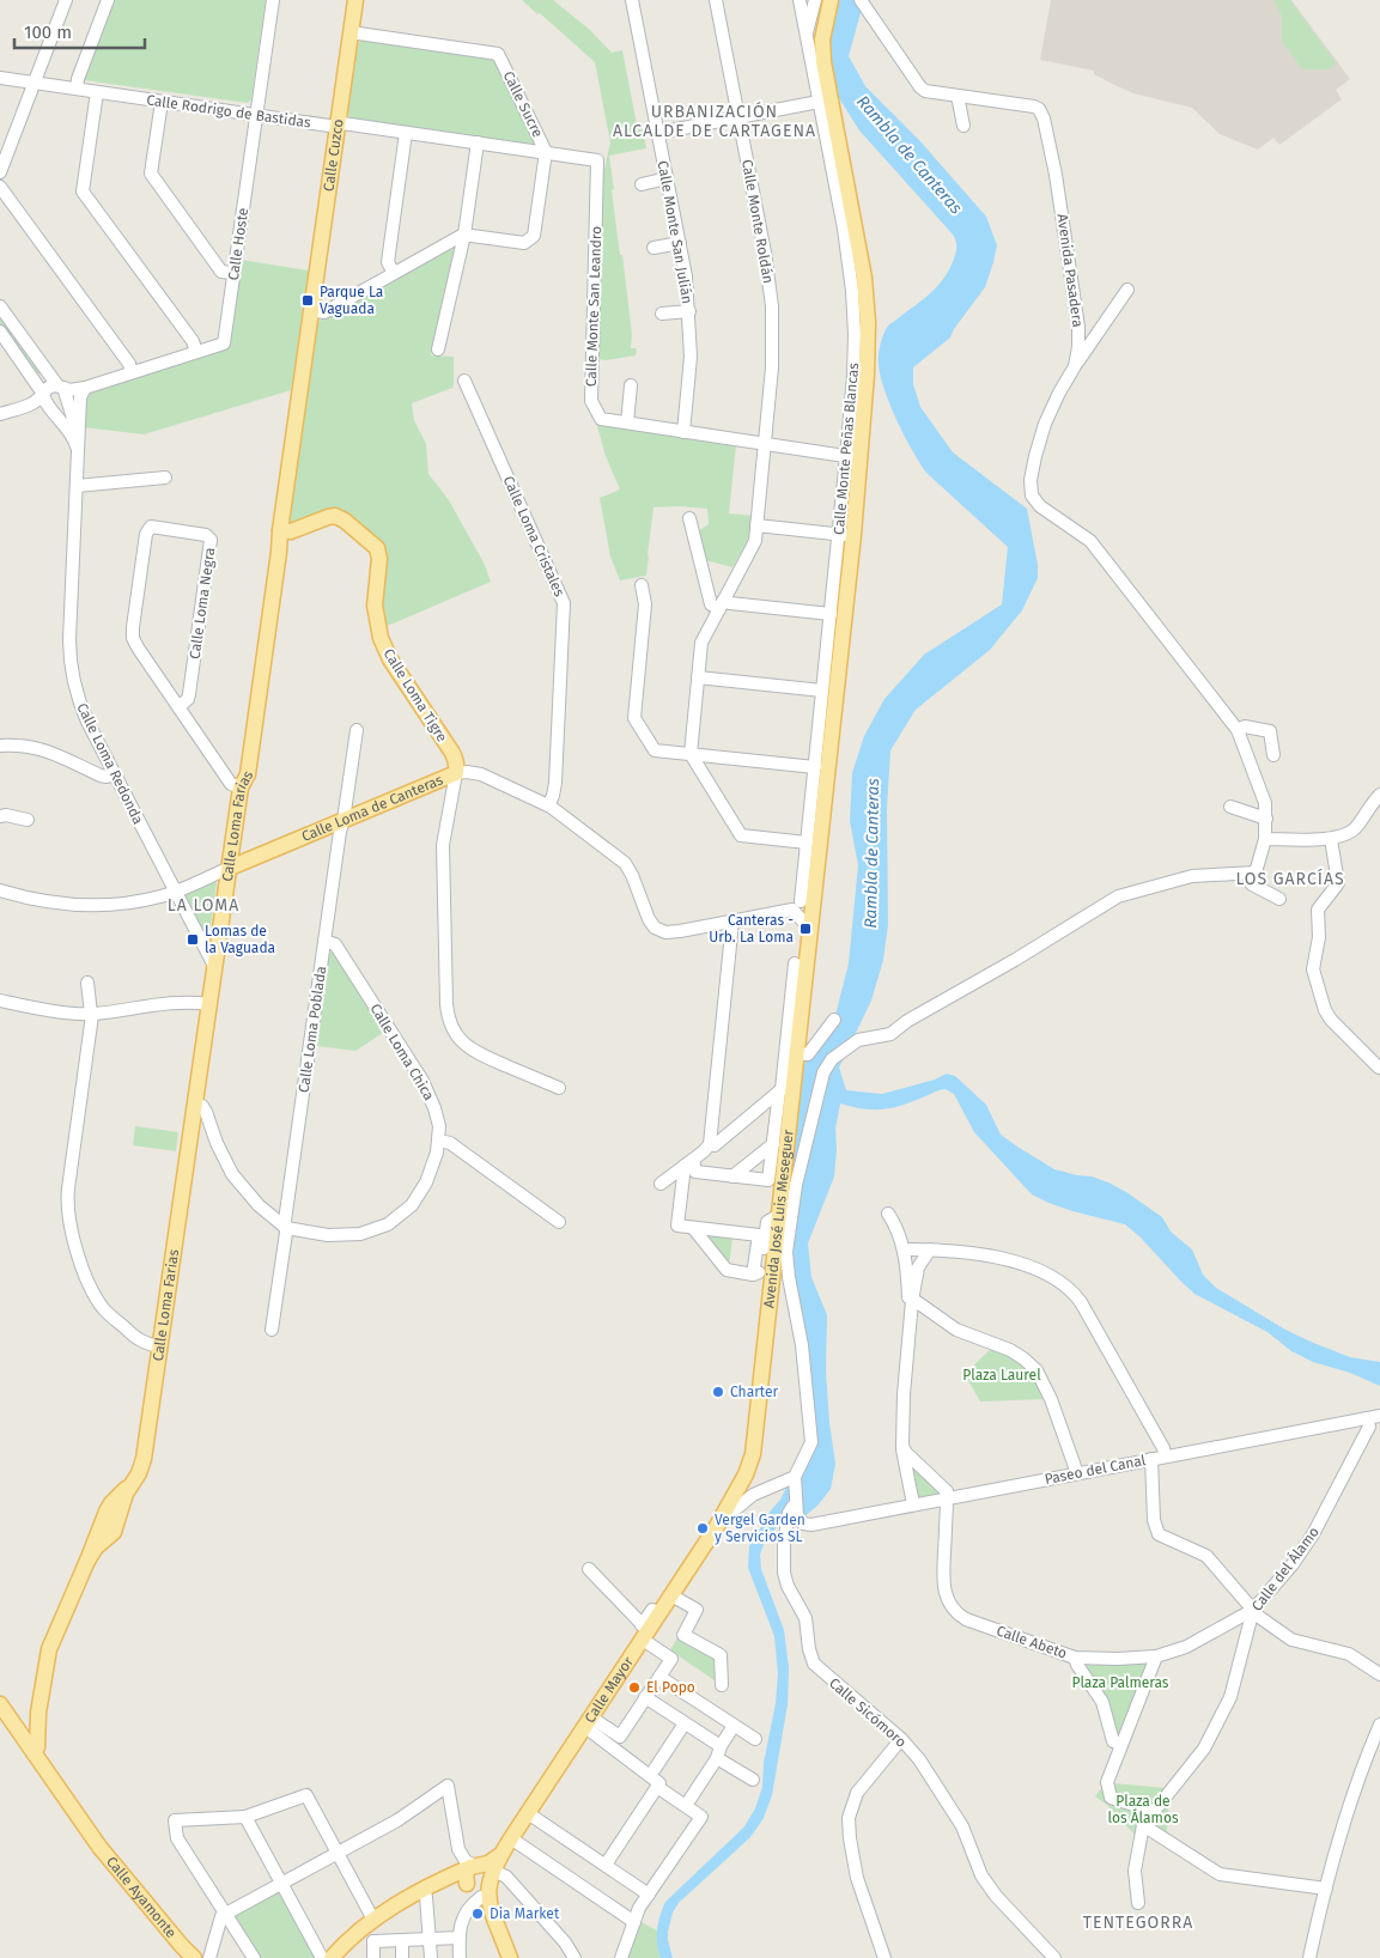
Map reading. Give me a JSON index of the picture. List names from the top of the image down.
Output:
{
  "streets": {
    "main road": [
      "Calle Cuzco",
      "Calle Monte Peñas Blancas",
      "Calle Loma Tigre",
      "Calle Loma de Canteras",
      "Calle Loma Farias",
      "Avenida José Luis Meseguer",
      "Calle Mayor",
      "Calle Ayamonte"
    ],
    "street": [
      "Calle Sucre",
      "Calle Rodrigo de Bastidas",
      "Calle Monte Roldán",
      "Calle Monte San Julián",
      "Calle Hoste",
      "Avenida Pasadera",
      "Calle Monte San Leandro",
      "Calle Loma Cristales",
      "Calle Loma Negra",
      "Calle Loma Redonda",
      "Calle Loma Poblada",
      "Calle Loma Chica",
      "Paseo del Canal",
      "Calle del Álamo",
      "Calle Abeto",
      "Calle Sicómoro"
    ]
  },
  "crossings": [
    ["Calle Sucre", "Calle Rodrigo de Bastidas"],
    ["Calle Sucre", "Calle Cuzco"],
    ["Calle Rodrigo de Bastidas", "Calle Cuzco"],
    ["Calle Rodrigo de Bastidas", "Calle Hoste"],
    ["Calle Rodrigo de Bastidas", "Calle Monte San Leandro"],
    ["Calle Cuzco", "Calle Loma Farias"],
    ["Calle Monte Roldán", "Calle Monte San Leandro"],
    ["Calle Monte San Julián", "Calle Monte San Leandro"],
    ["Calle Hoste", "Calle Loma Redonda"],
    ["Calle Monte San Leandro", "Calle Monte Peñas Blancas"],
    ["Calle Monte Peñas Blancas", "Calle Loma de Canteras"],
    ["Calle Monte Peñas Blancas", "Avenida José Luis Meseguer"],
    ["Calle Loma Cristales", "Calle Loma de Canteras"],
    ["Calle Loma Negra", "Calle Loma Farias"],
    ["Calle Loma Tigre", "Calle Loma de Canteras"],
    ["Calle Loma Tigre", "Calle Loma Farias"],
    ["Calle Loma Redonda", "Calle Loma de Canteras"],
    ["Calle Loma Redonda", "Calle Loma Farias"],
    ["Calle Loma de Canteras", "Calle Loma Farias"],
    ["Calle Loma de Canteras", "Calle Loma Poblada"],
    ["Calle Loma de Canteras", "Avenida José Luis Meseguer"],
    ["Calle Loma Farias", "Calle Loma Chica"],
    ["Calle Loma Farias", "Calle Ayamonte"],
    ["Calle Loma Poblada", "Calle Loma Chica"],
    ["Avenida José Luis Meseguer", "Calle Mayor"],
    ["Paseo del Canal", "Calle del Álamo"],
    ["Paseo del Canal", "Calle Abeto"],
    ["Paseo del Canal", "Calle Sicómoro"],
    ["Calle del Álamo", "Calle Abeto"]
  ],
  "districts": [
    "URBANIZACIÓN ALCALDE DE CARTAGENA",
    "LOS GARCÍAS",
    "LA LOMA",
    "TENTEGORRA"
  ],
  "water": ["Rambla de Canteras"],
  "parks": ["Plaza Laurel", "Plaza Palmeras", "Plaza de los Álamos"],
  "places": {
    "transit": ["Parque La Vaguada", "Canteras - Urb. La Loma", "Lomas de la Vaguada"],
    "other": [
      "Charter",
      "Vergel Garden y Servicios SL",
      "El Popo",
      "Dia Market"
    ]
  },
  "scale_bar": "100 m"
}
